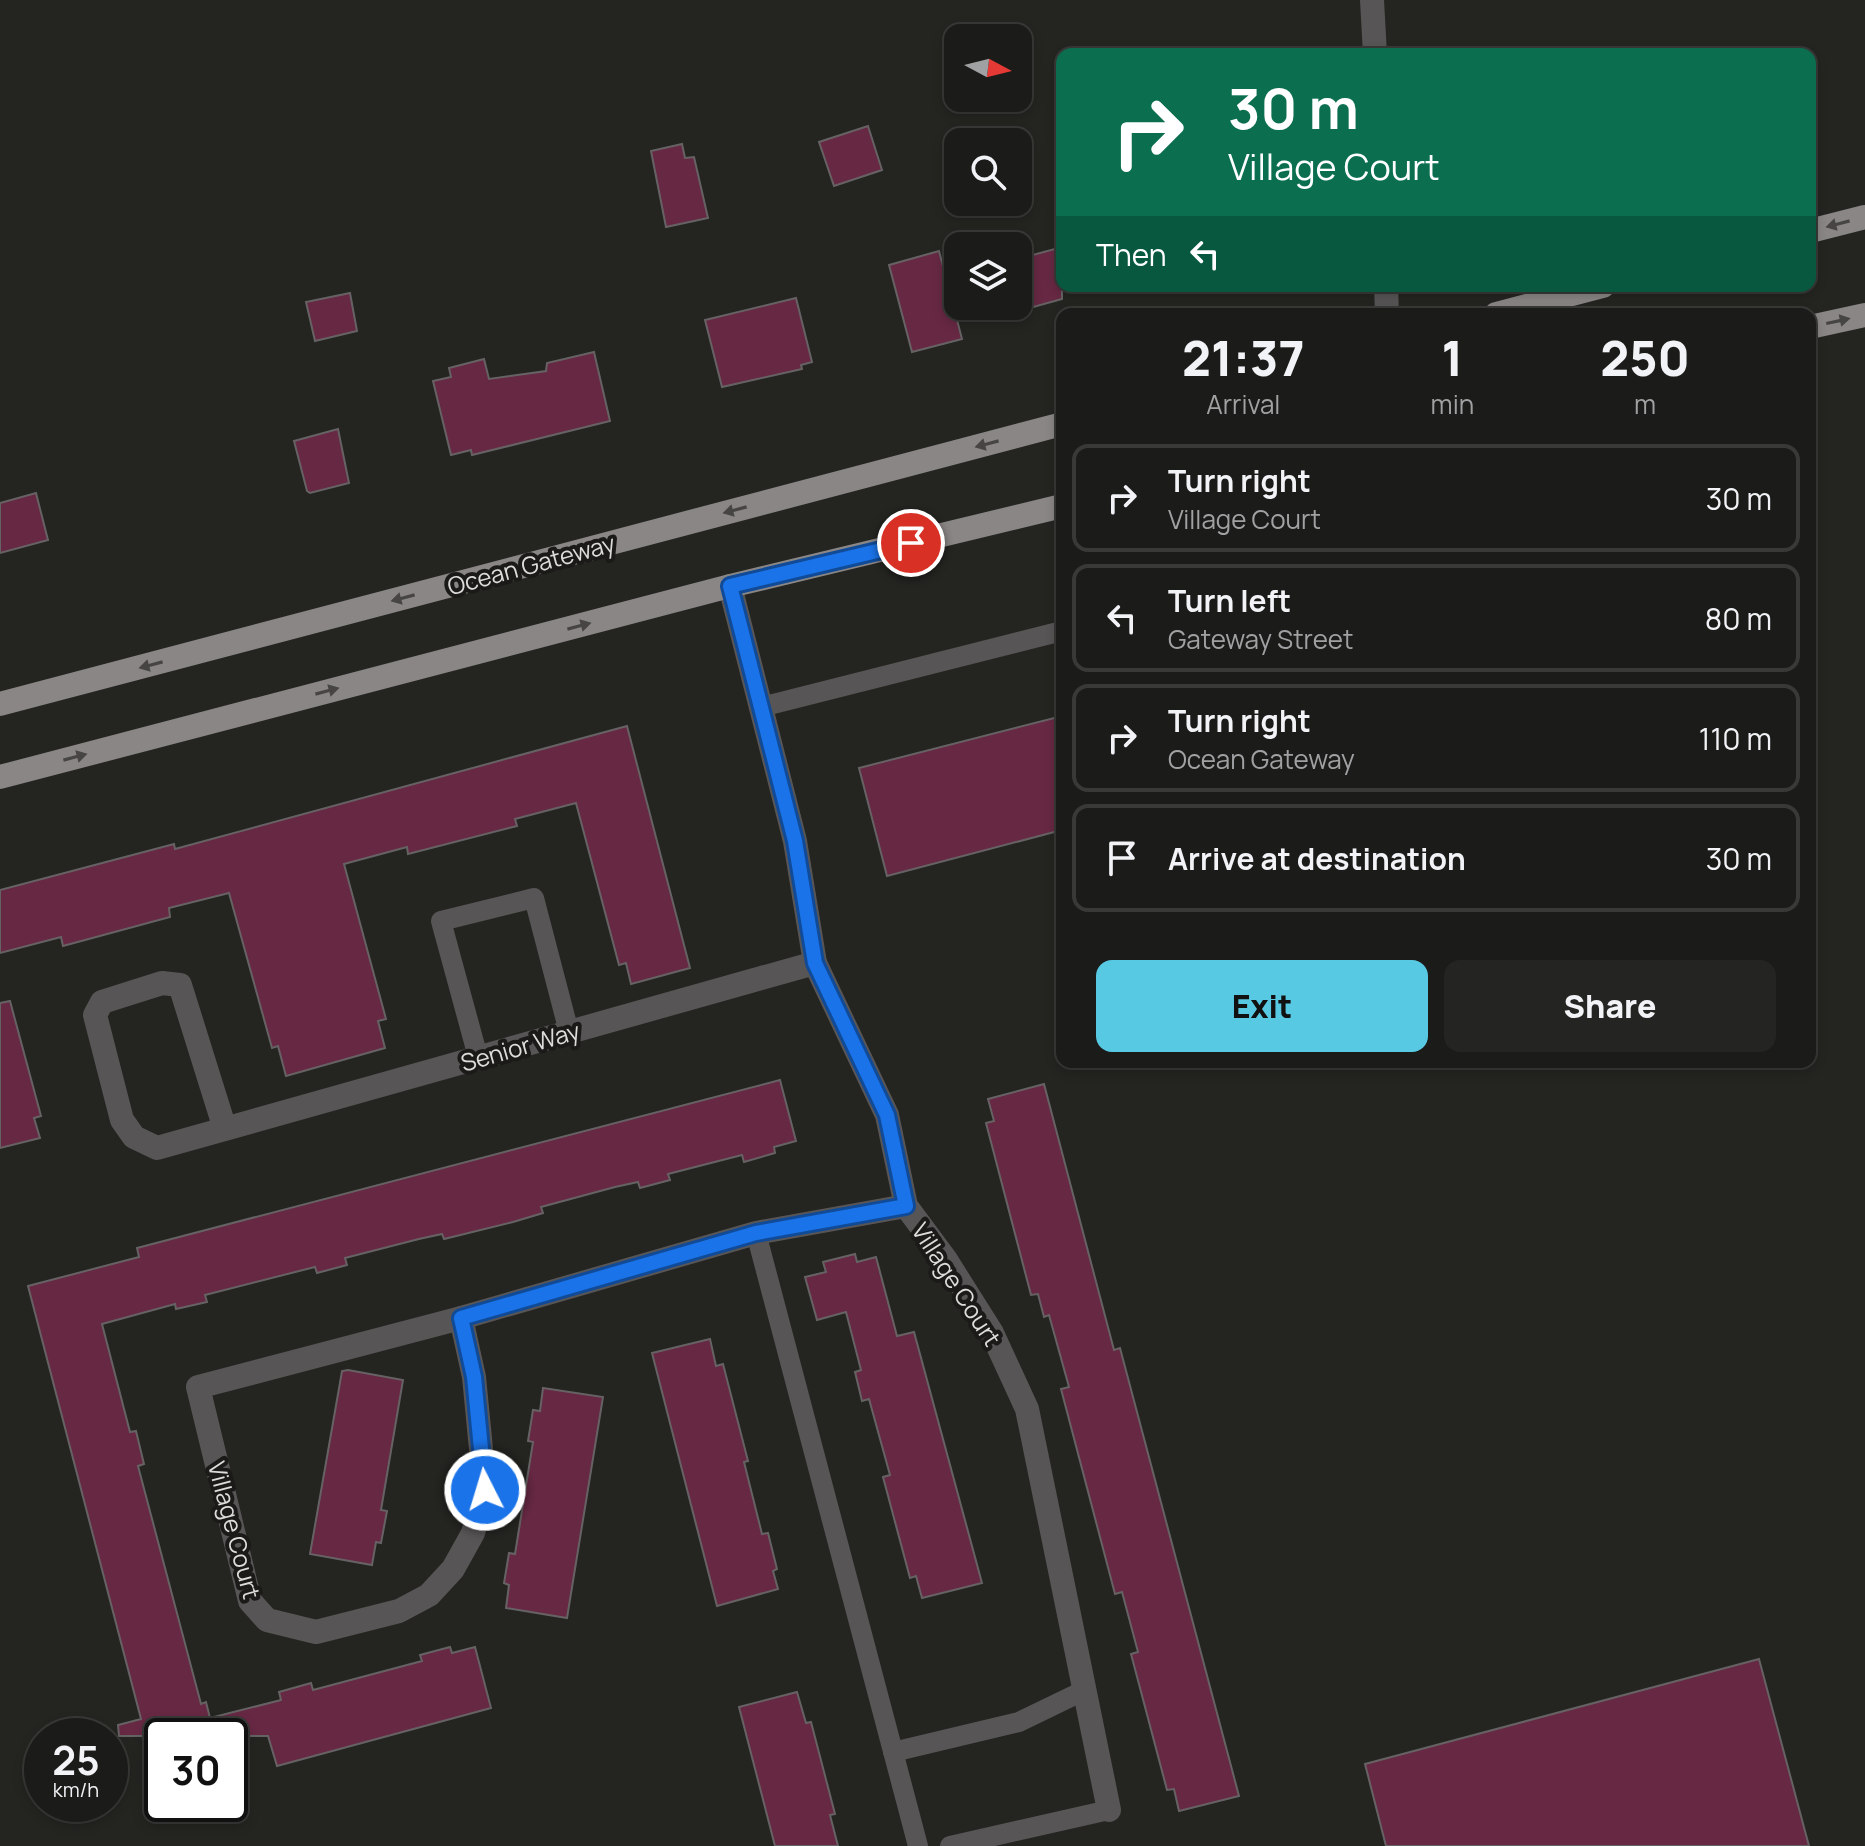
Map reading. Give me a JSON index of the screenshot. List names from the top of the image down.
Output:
{
  "streets": {
    "main road": ["Ocean Gateway"],
    "street": ["Senior Way", "Village Court"]
  },
  "north": "right",
  "page": {
    "turn": ["30 m", "Village Court"],
    "then": "Then",
    "eta": [
      "21:37",
      "Arrival",
      "1",
      "min",
      "250",
      "m"
    ],
    "list": [
      {
        "name": "Turn right",
        "note": "Village Court",
        "value": "30 m"
      },
      {
        "name": "Turn left",
        "note": "Gateway Street",
        "value": "80 m"
      },
      {
        "name": "Turn right",
        "note": "Ocean Gateway",
        "value": "110 m"
      },
      {
        "name": "Arrive at destination",
        "value": "30 m"
      }
    ],
    "buttons": ["Exit", "Share"],
    "speed": "25 km/h",
    "limit": "30"
  }
}
